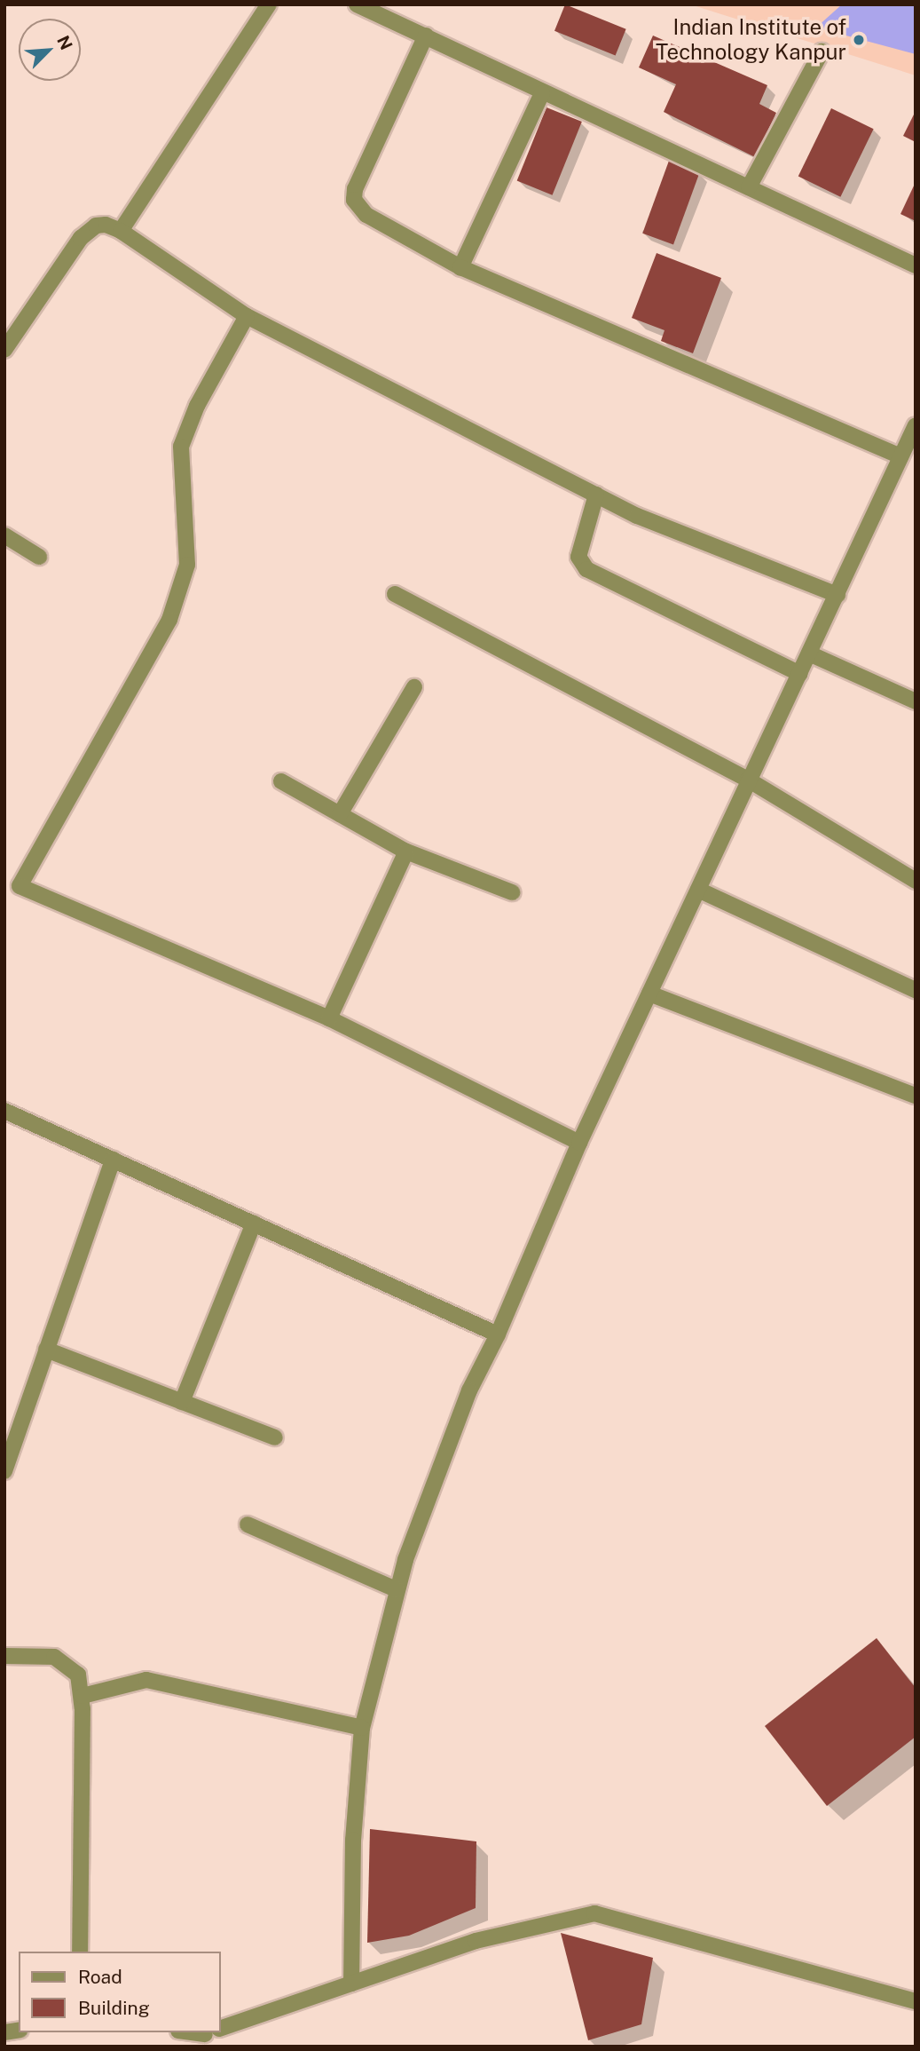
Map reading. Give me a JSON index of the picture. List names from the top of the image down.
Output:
{
  "places": ["Indian Institute of Technology Kanpur"],
  "legend": ["Road", "Building"],
  "north": "top right"
}
